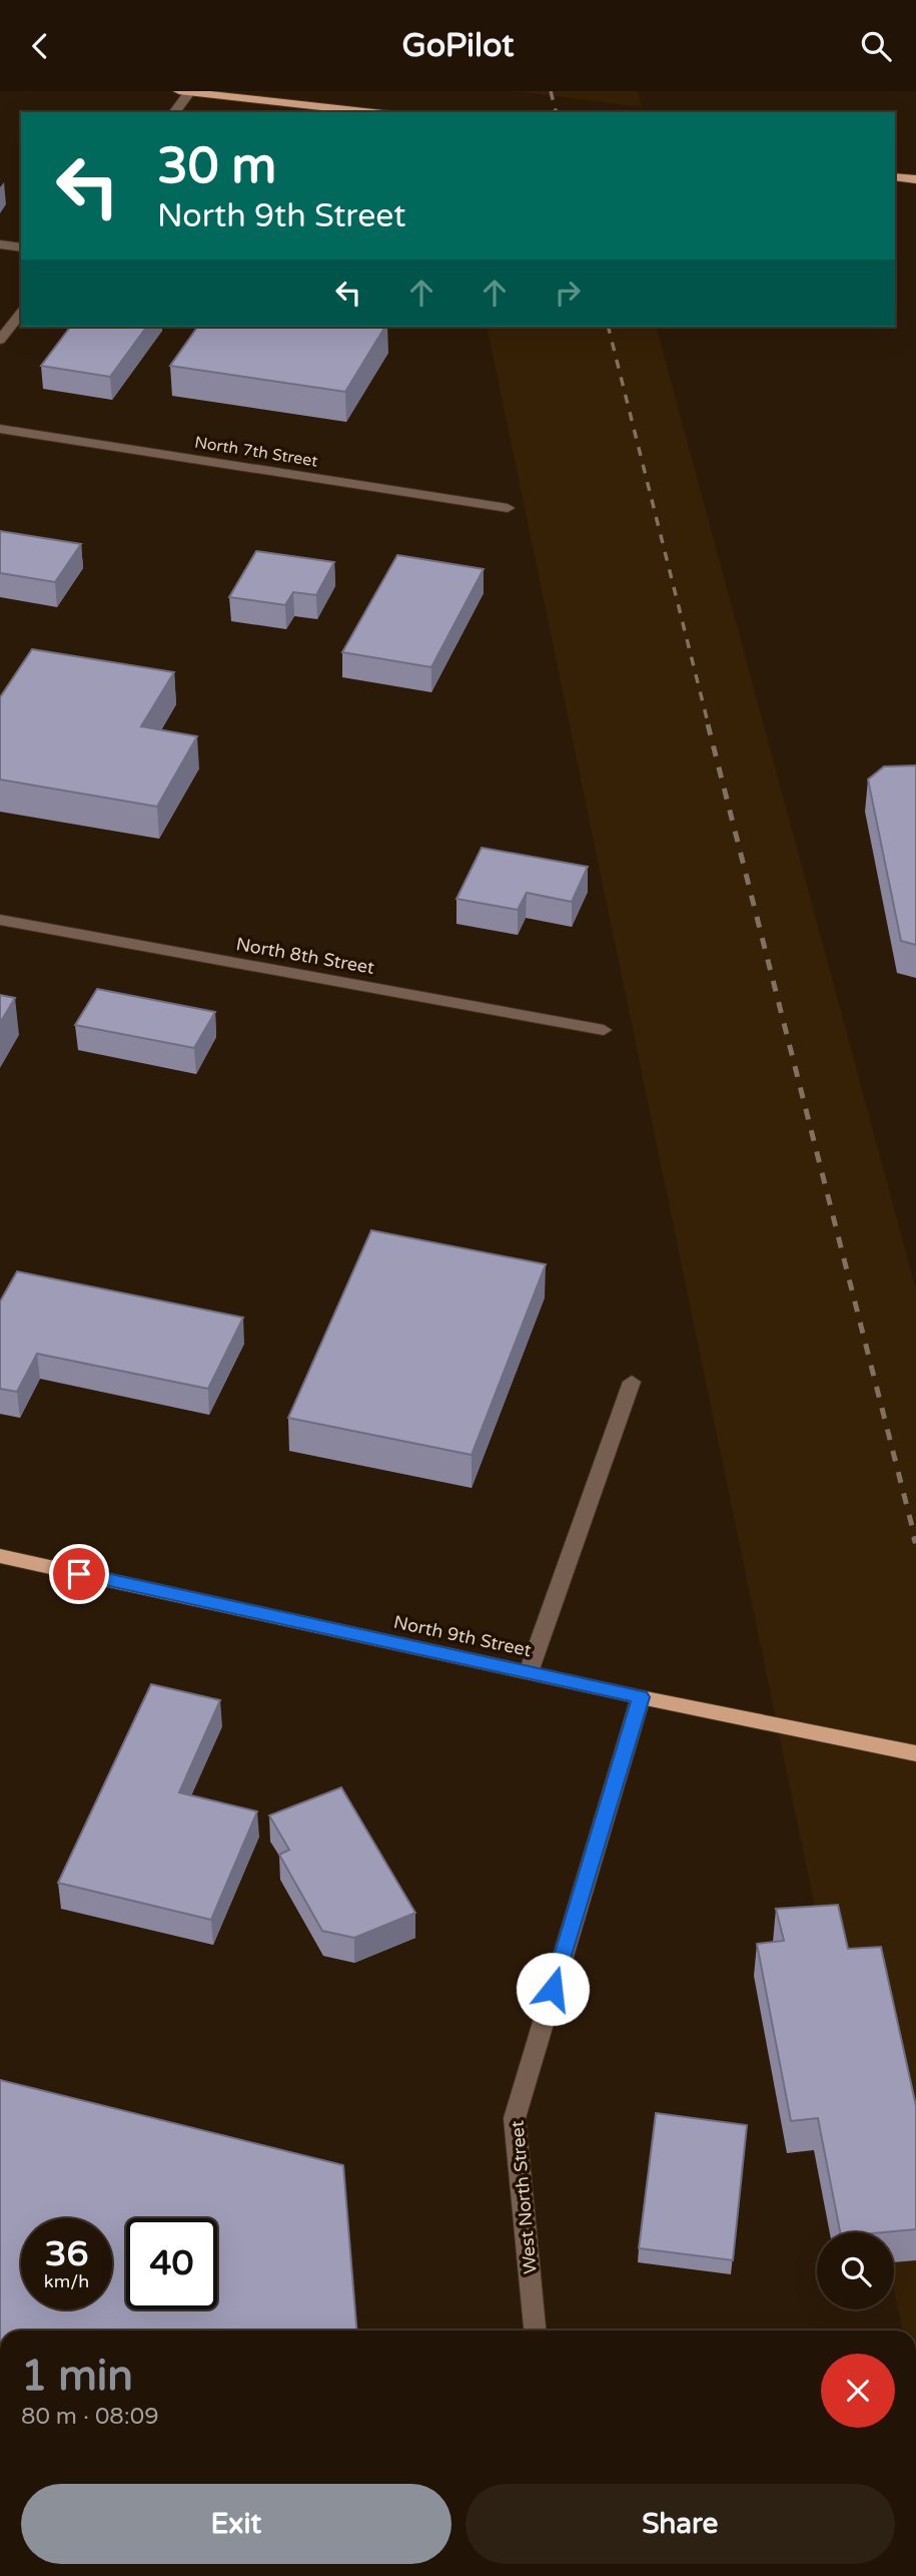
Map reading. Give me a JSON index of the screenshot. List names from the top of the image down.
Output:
{
  "streets": {
    "main road": ["North 9th Street"],
    "street": ["North 7th Street", "North 8th Street", "West North Street"]
  },
  "crossings": [
    ["North 9th Street", "West North Street"]
  ],
  "page": {
    "header": "GoPilot",
    "turn": ["30 m", "North 9th Street"],
    "speed": "36 km/h",
    "limit": "40",
    "heading": ["1 min", "80 m · 08:09"],
    "buttons": ["Exit", "Share"]
  }
}
